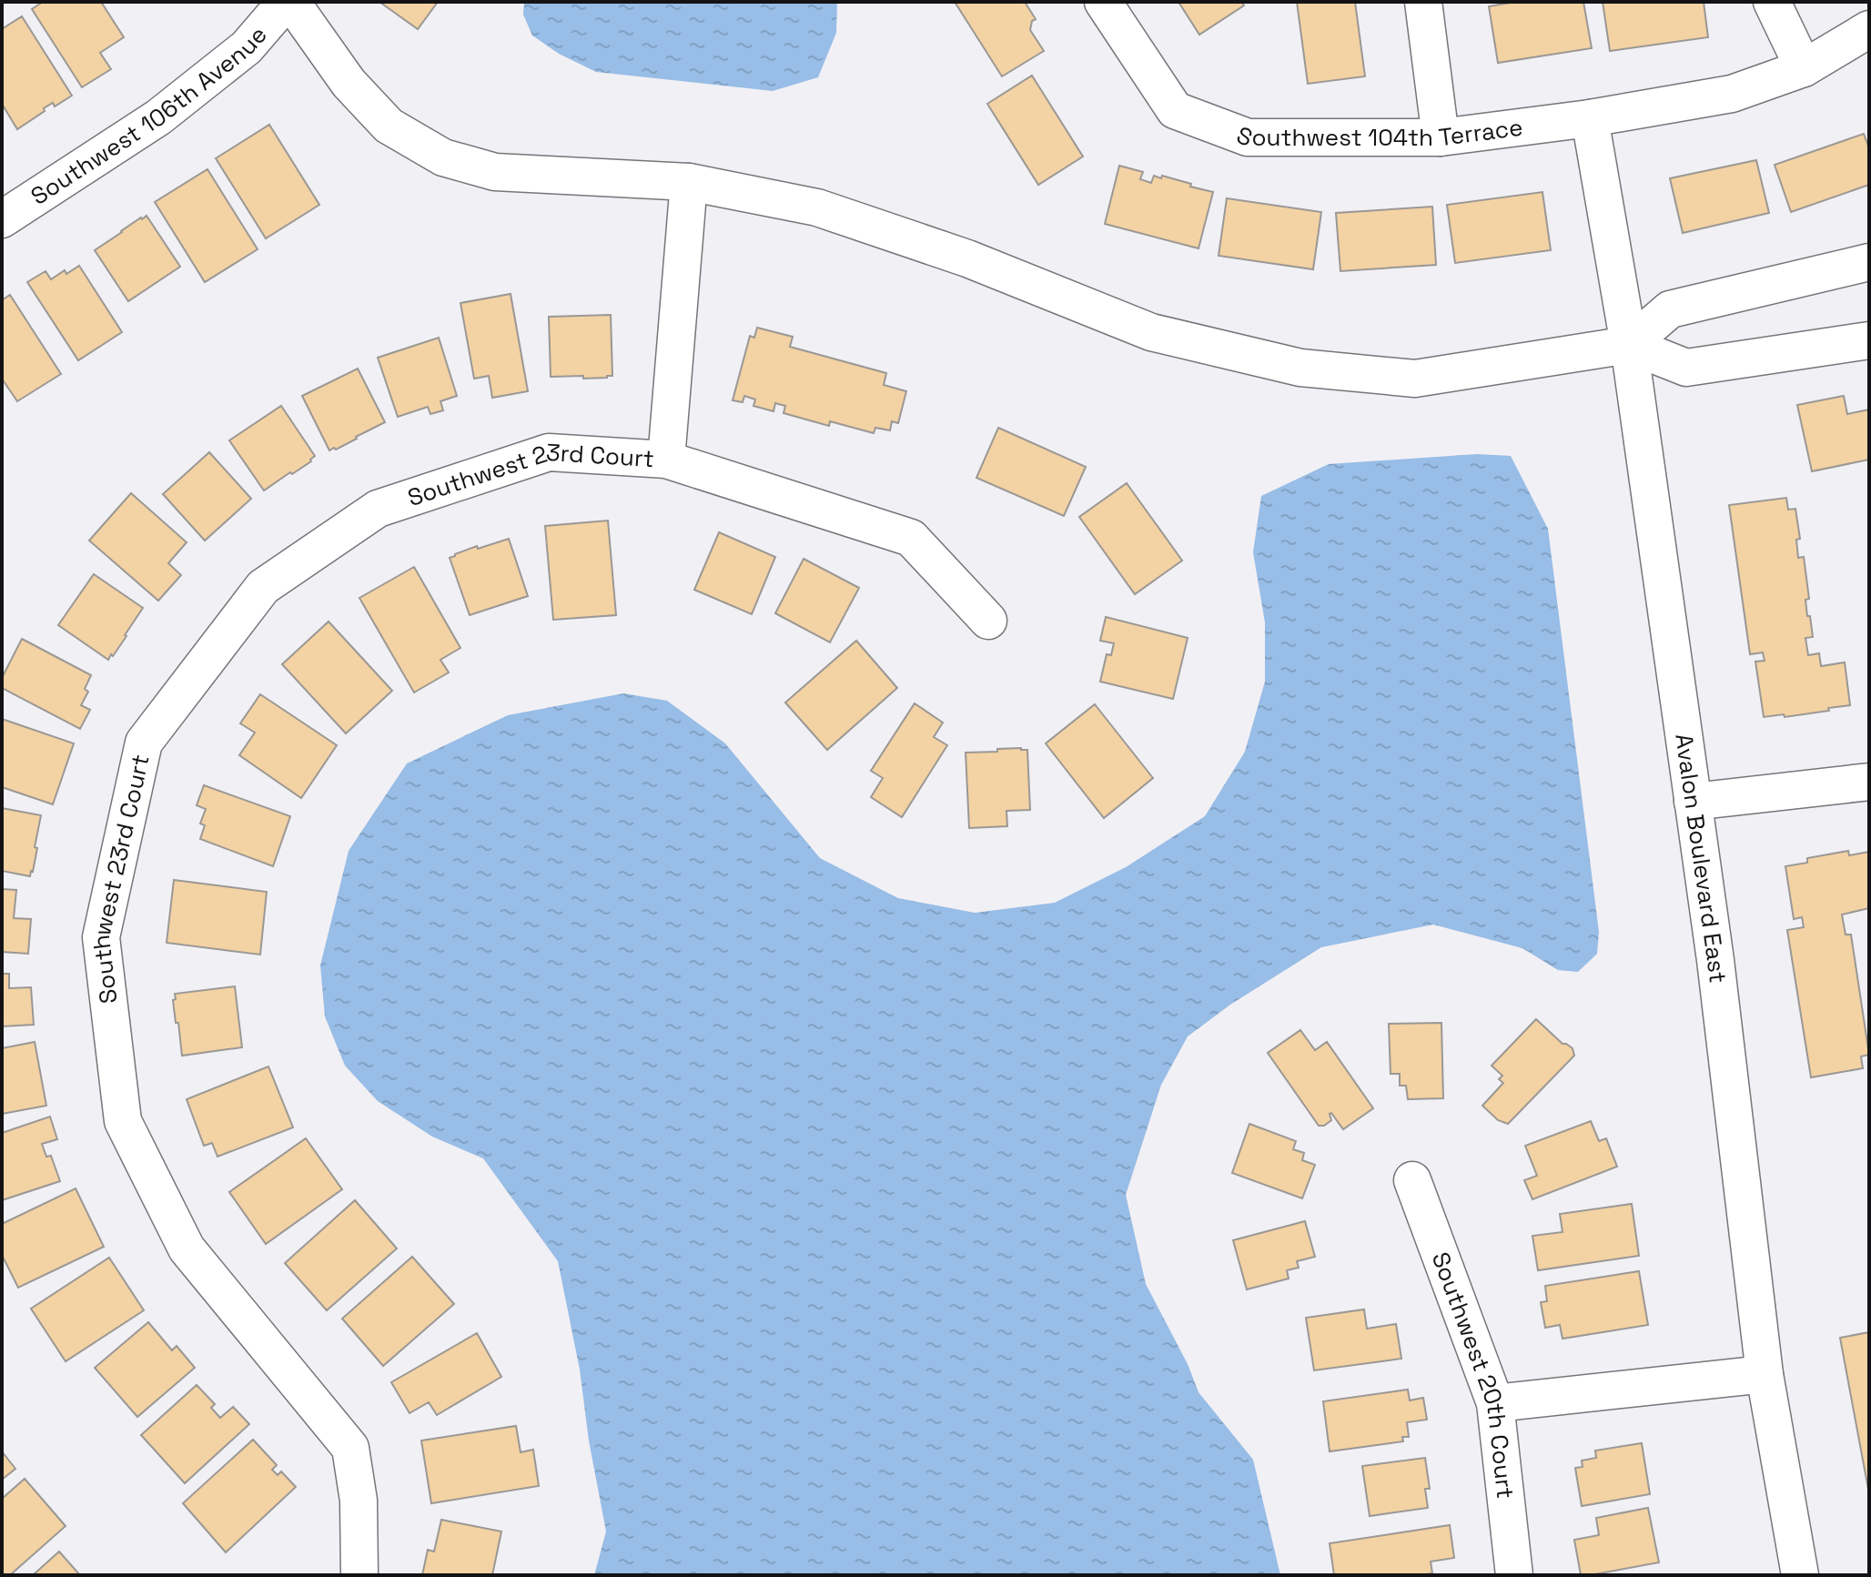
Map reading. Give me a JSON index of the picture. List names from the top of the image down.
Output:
{
  "streets": {
    "street": [
      "Southwest 106th Avenue",
      "Southwest 104th Terrace",
      "Southwest 23rd Court",
      "Avalon Boulevard East",
      "Southwest 20th Court"
    ]
  }
}
